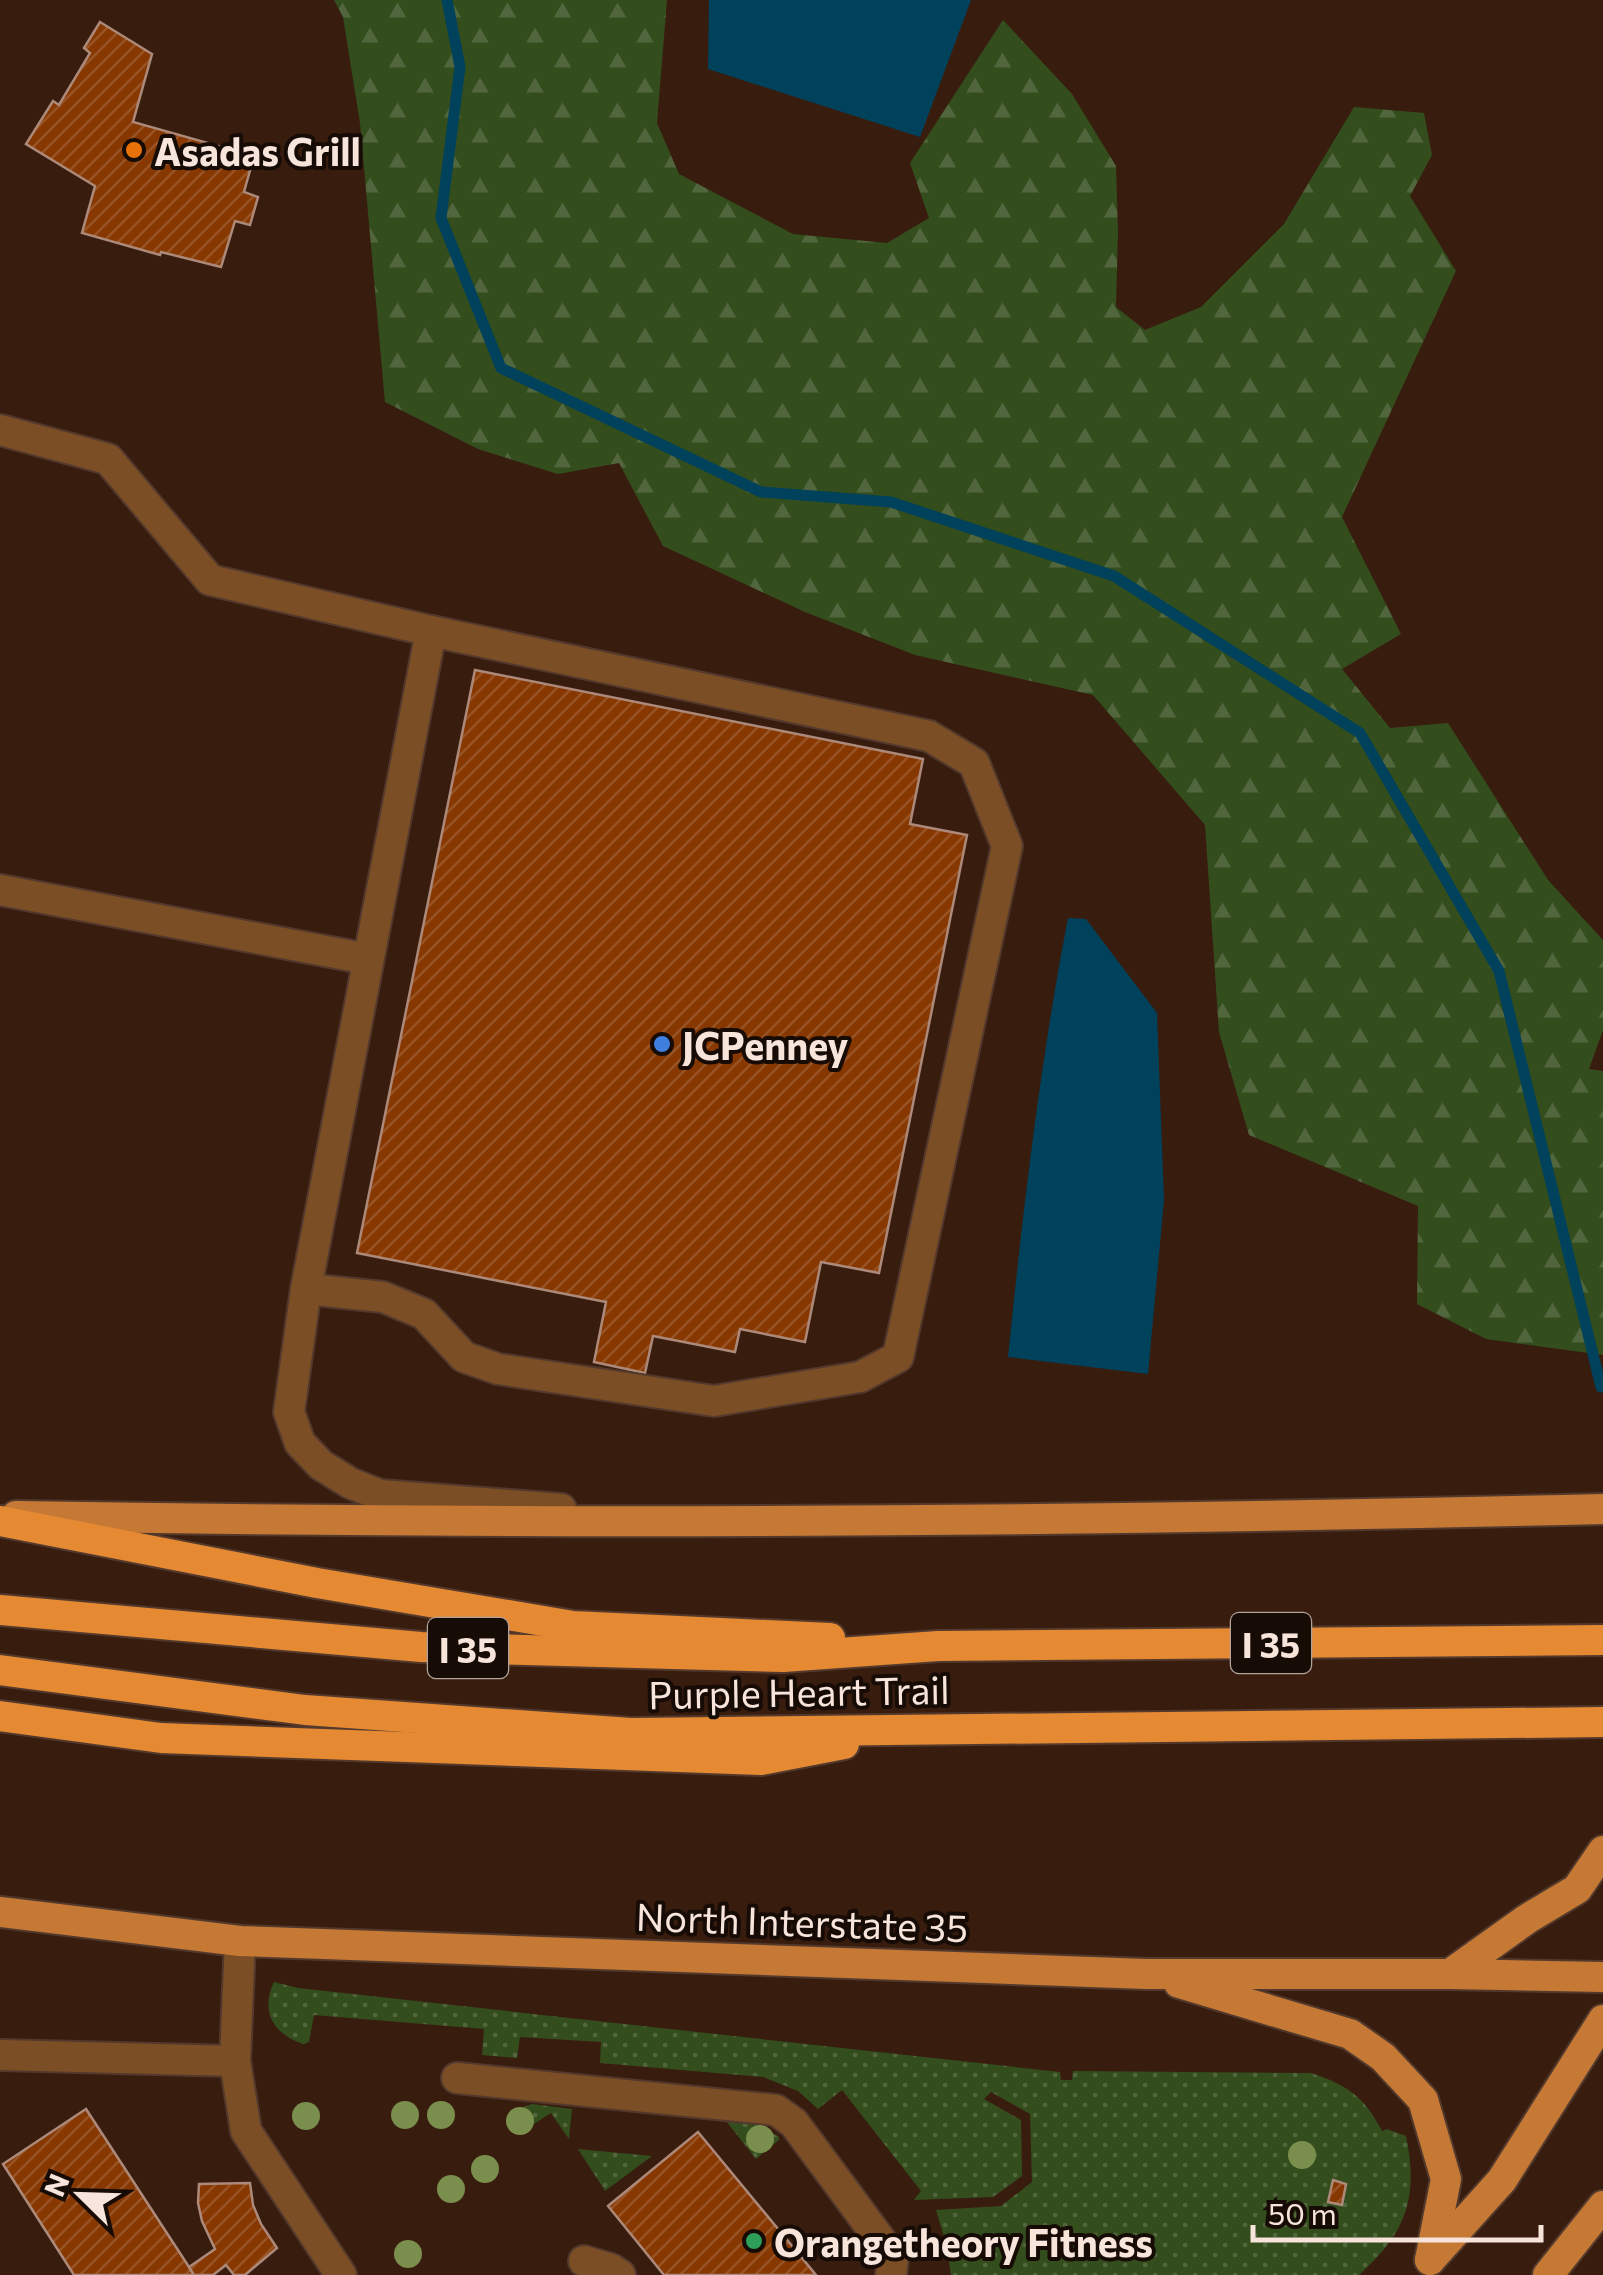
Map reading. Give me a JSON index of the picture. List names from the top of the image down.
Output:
{
  "streets": {
    "highway": ["I 35", "Purple Heart Trail"],
    "main road": ["North Interstate 35"]
  },
  "places": ["Asadas Grill", "JCPenney", "Orangetheory Fitness"],
  "scale_bar": "50 m",
  "north": "top left"
}
